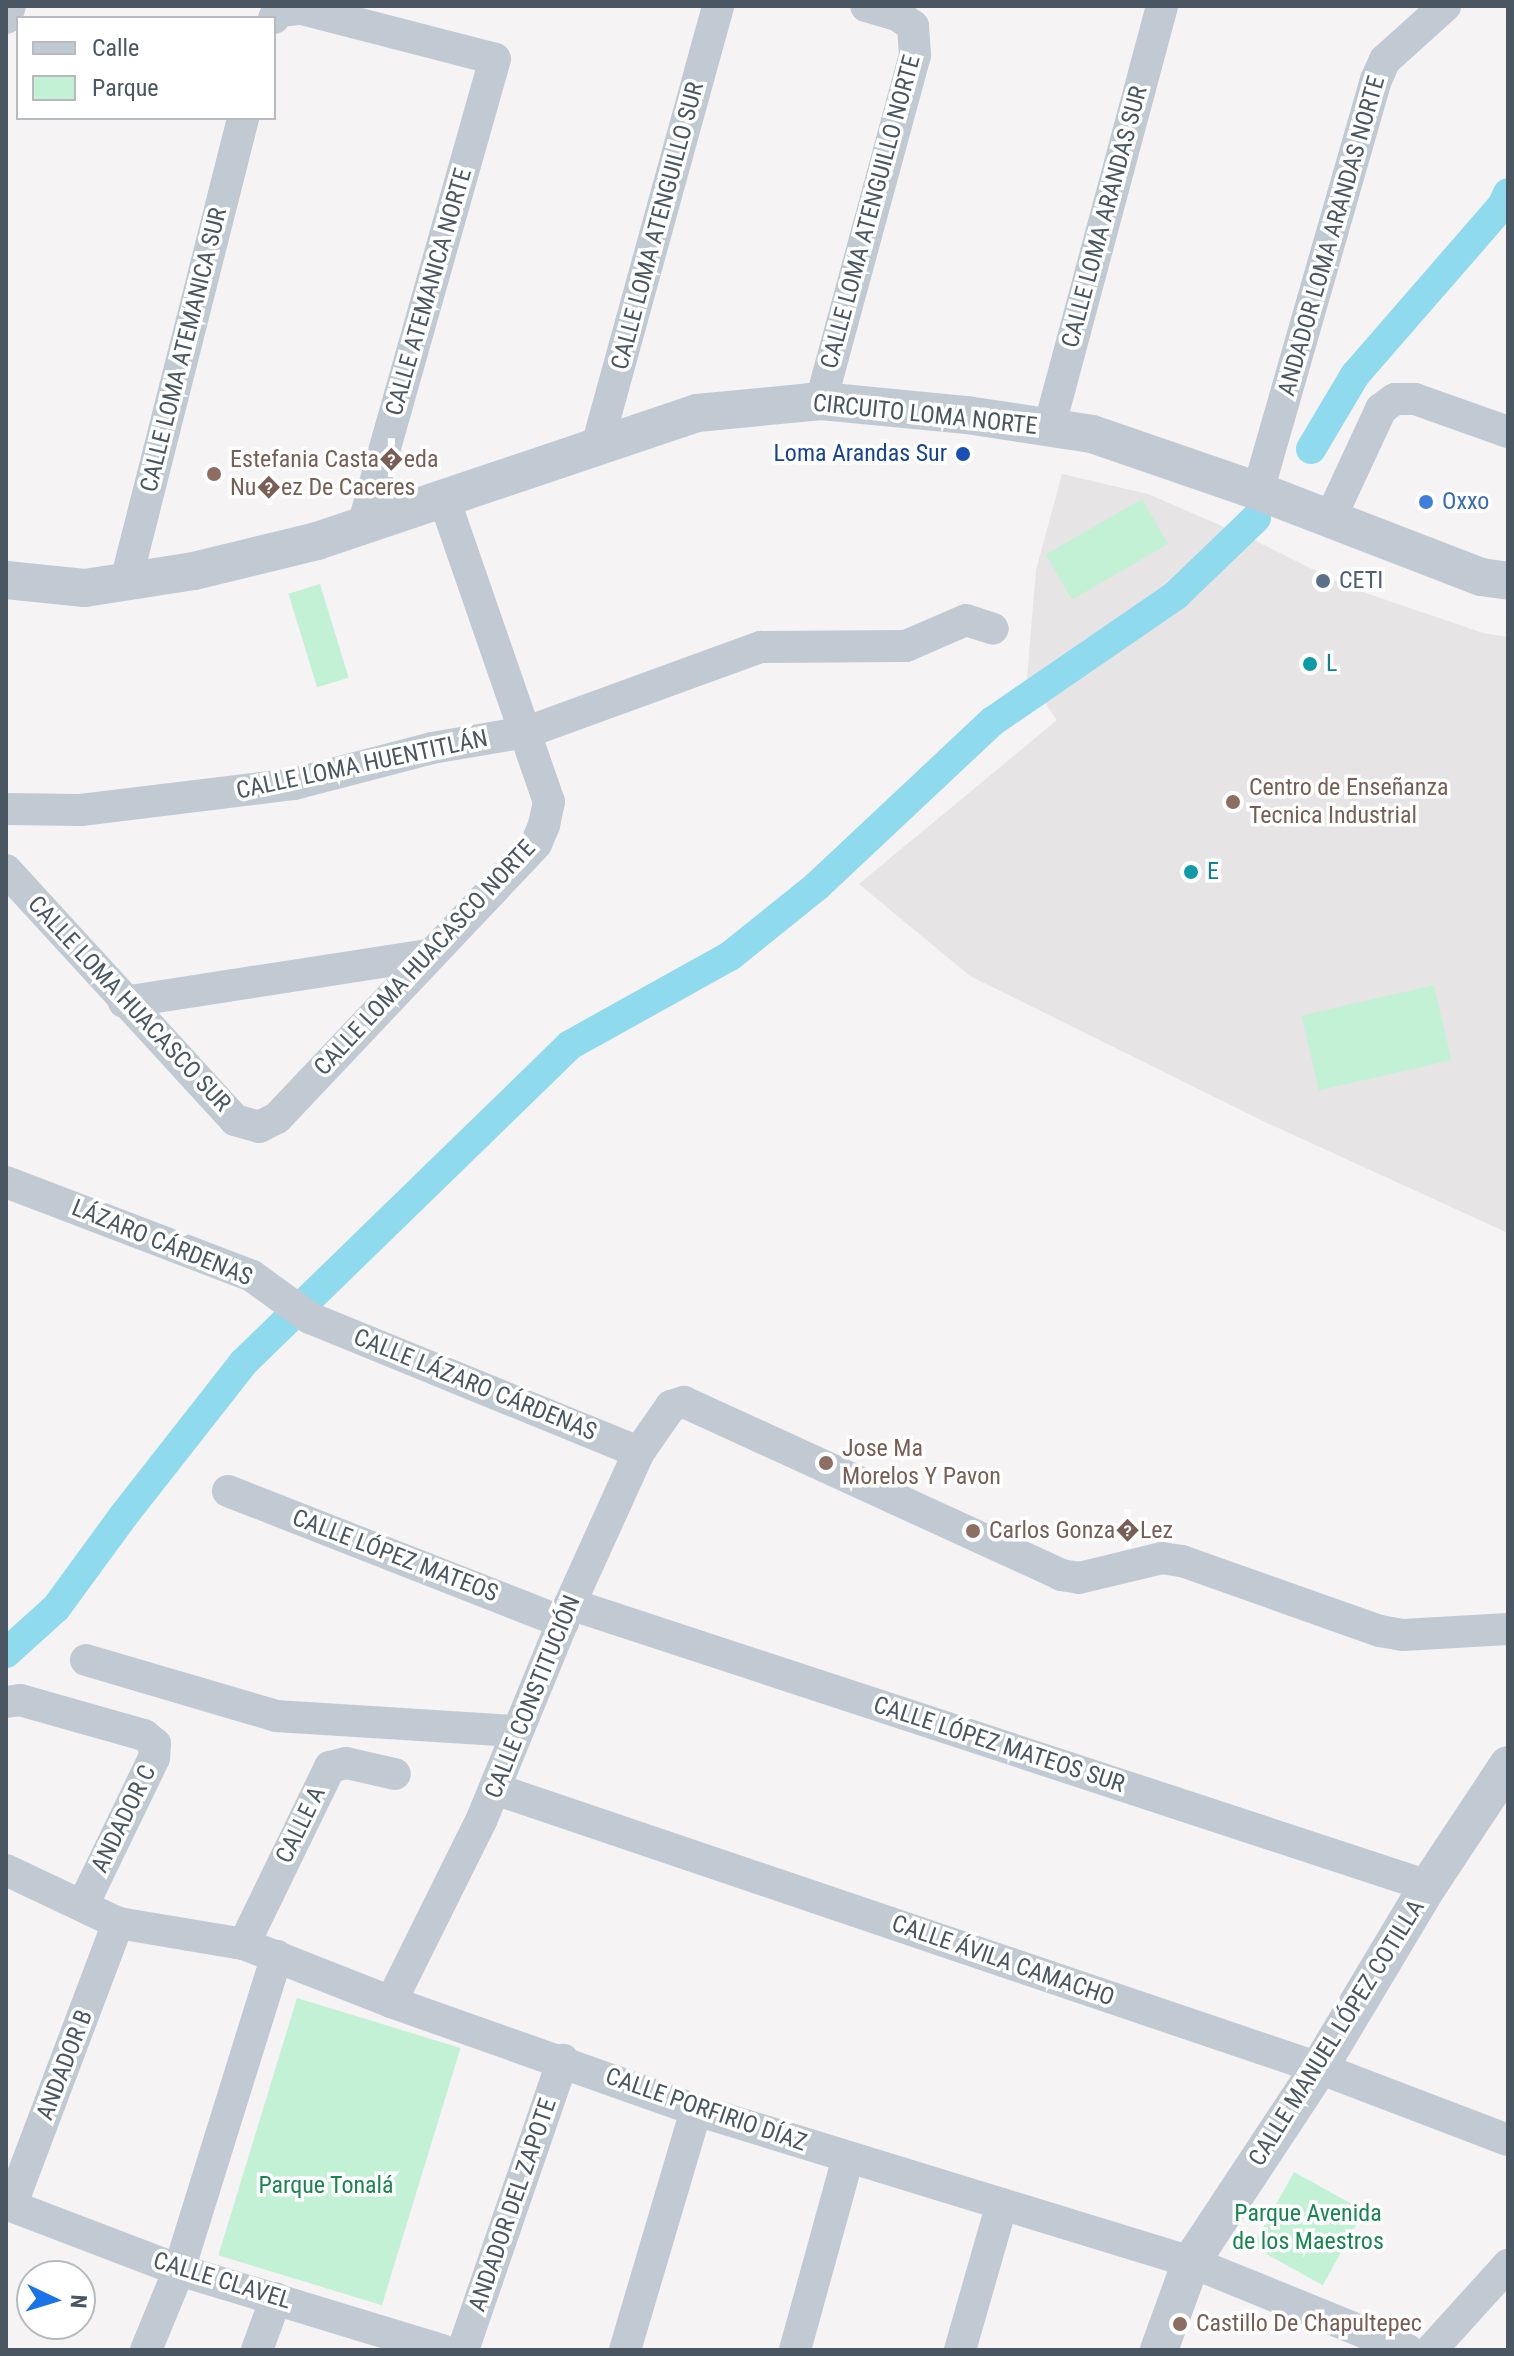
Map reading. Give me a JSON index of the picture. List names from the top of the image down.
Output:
{
  "streets": {
    "street": [
      "CALLE LOMA ATENGUILLO NORTE",
      "CALLE LOMA ARANDAS SUR",
      "CALLE LOMA ATENGUILLO SUR",
      "ANDADOR LOMA ARANDAS NORTE",
      "CALLE ATEMANICA NORTE",
      "CALLE LOMA ATEMANICA SUR",
      "CIRCUITO LOMA NORTE",
      "CALLE LOMA HUENTITLÁN",
      "CALLE LOMA HUACASCO NORTE",
      "CALLE LOMA HUACASCO SUR",
      "LÁZARO CÁRDENAS",
      "CALLE LÁZARO CÁRDENAS",
      "CALLE LÓPEZ MATEOS",
      "CALLE CONSTITUCIÓN",
      "CALLE LÓPEZ MATEOS SUR",
      "ANDADOR C",
      "CALLE A",
      "CALLE ÁVILA CAMACHO",
      "CALLE MANUEL LÓPEZ COTILLA",
      "ANDADOR B",
      "CALLE PORFIRIO DÍAZ",
      "ANDADOR DEL ZAPOTE",
      "CALLE CLAVEL"
    ]
  },
  "crossings": [
    ["CALLE LOMA ATENGUILLO NORTE", "CIRCUITO LOMA NORTE"],
    ["CALLE LOMA ARANDAS SUR", "CIRCUITO LOMA NORTE"],
    ["CALLE LOMA ATENGUILLO SUR", "CIRCUITO LOMA NORTE"],
    ["ANDADOR LOMA ARANDAS NORTE", "CIRCUITO LOMA NORTE"],
    ["CALLE ATEMANICA NORTE", "CIRCUITO LOMA NORTE"],
    ["CALLE LOMA ATEMANICA SUR", "CIRCUITO LOMA NORTE"],
    ["CIRCUITO LOMA NORTE", "CALLE LOMA HUACASCO NORTE"],
    ["CALLE LOMA HUENTITLÁN", "CALLE LOMA HUACASCO NORTE"],
    ["CALLE LOMA HUACASCO NORTE", "CALLE LOMA HUACASCO SUR"],
    ["LÁZARO CÁRDENAS", "CALLE LÁZARO CÁRDENAS"],
    ["CALLE LÁZARO CÁRDENAS", "CALLE CONSTITUCIÓN"],
    ["CALLE LÓPEZ MATEOS", "CALLE CONSTITUCIÓN"],
    ["CALLE LÓPEZ MATEOS", "CALLE LÓPEZ MATEOS SUR"],
    ["CALLE CONSTITUCIÓN", "CALLE LÓPEZ MATEOS SUR"],
    ["CALLE CONSTITUCIÓN", "CALLE ÁVILA CAMACHO"],
    ["CALLE CONSTITUCIÓN", "CALLE PORFIRIO DÍAZ"],
    ["CALLE LÓPEZ MATEOS SUR", "CALLE MANUEL LÓPEZ COTILLA"],
    ["ANDADOR C", "CALLE PORFIRIO DÍAZ"],
    ["CALLE A", "CALLE PORFIRIO DÍAZ"],
    ["CALLE ÁVILA CAMACHO", "CALLE MANUEL LÓPEZ COTILLA"],
    ["CALLE MANUEL LÓPEZ COTILLA", "CALLE PORFIRIO DÍAZ"],
    ["ANDADOR B", "CALLE PORFIRIO DÍAZ"],
    ["ANDADOR B", "CALLE CLAVEL"],
    ["CALLE PORFIRIO DÍAZ", "ANDADOR DEL ZAPOTE"]
  ],
  "parks": ["Parque Tonalá", "Parque Avenida de los Maestros"],
  "places": [
    "Loma Arandas Sur",
    "Estefania Casta�eda Nu�ez De Caceres",
    "Oxxo",
    "CETI",
    "L",
    "Centro de Enseñanza Tecnica Industrial",
    "E",
    "Jose Ma Morelos Y Pavon",
    "Carlos Gonza�Lez",
    "Castillo De Chapultepec"
  ],
  "legend": ["Calle", "Parque"],
  "north": "right"
}
